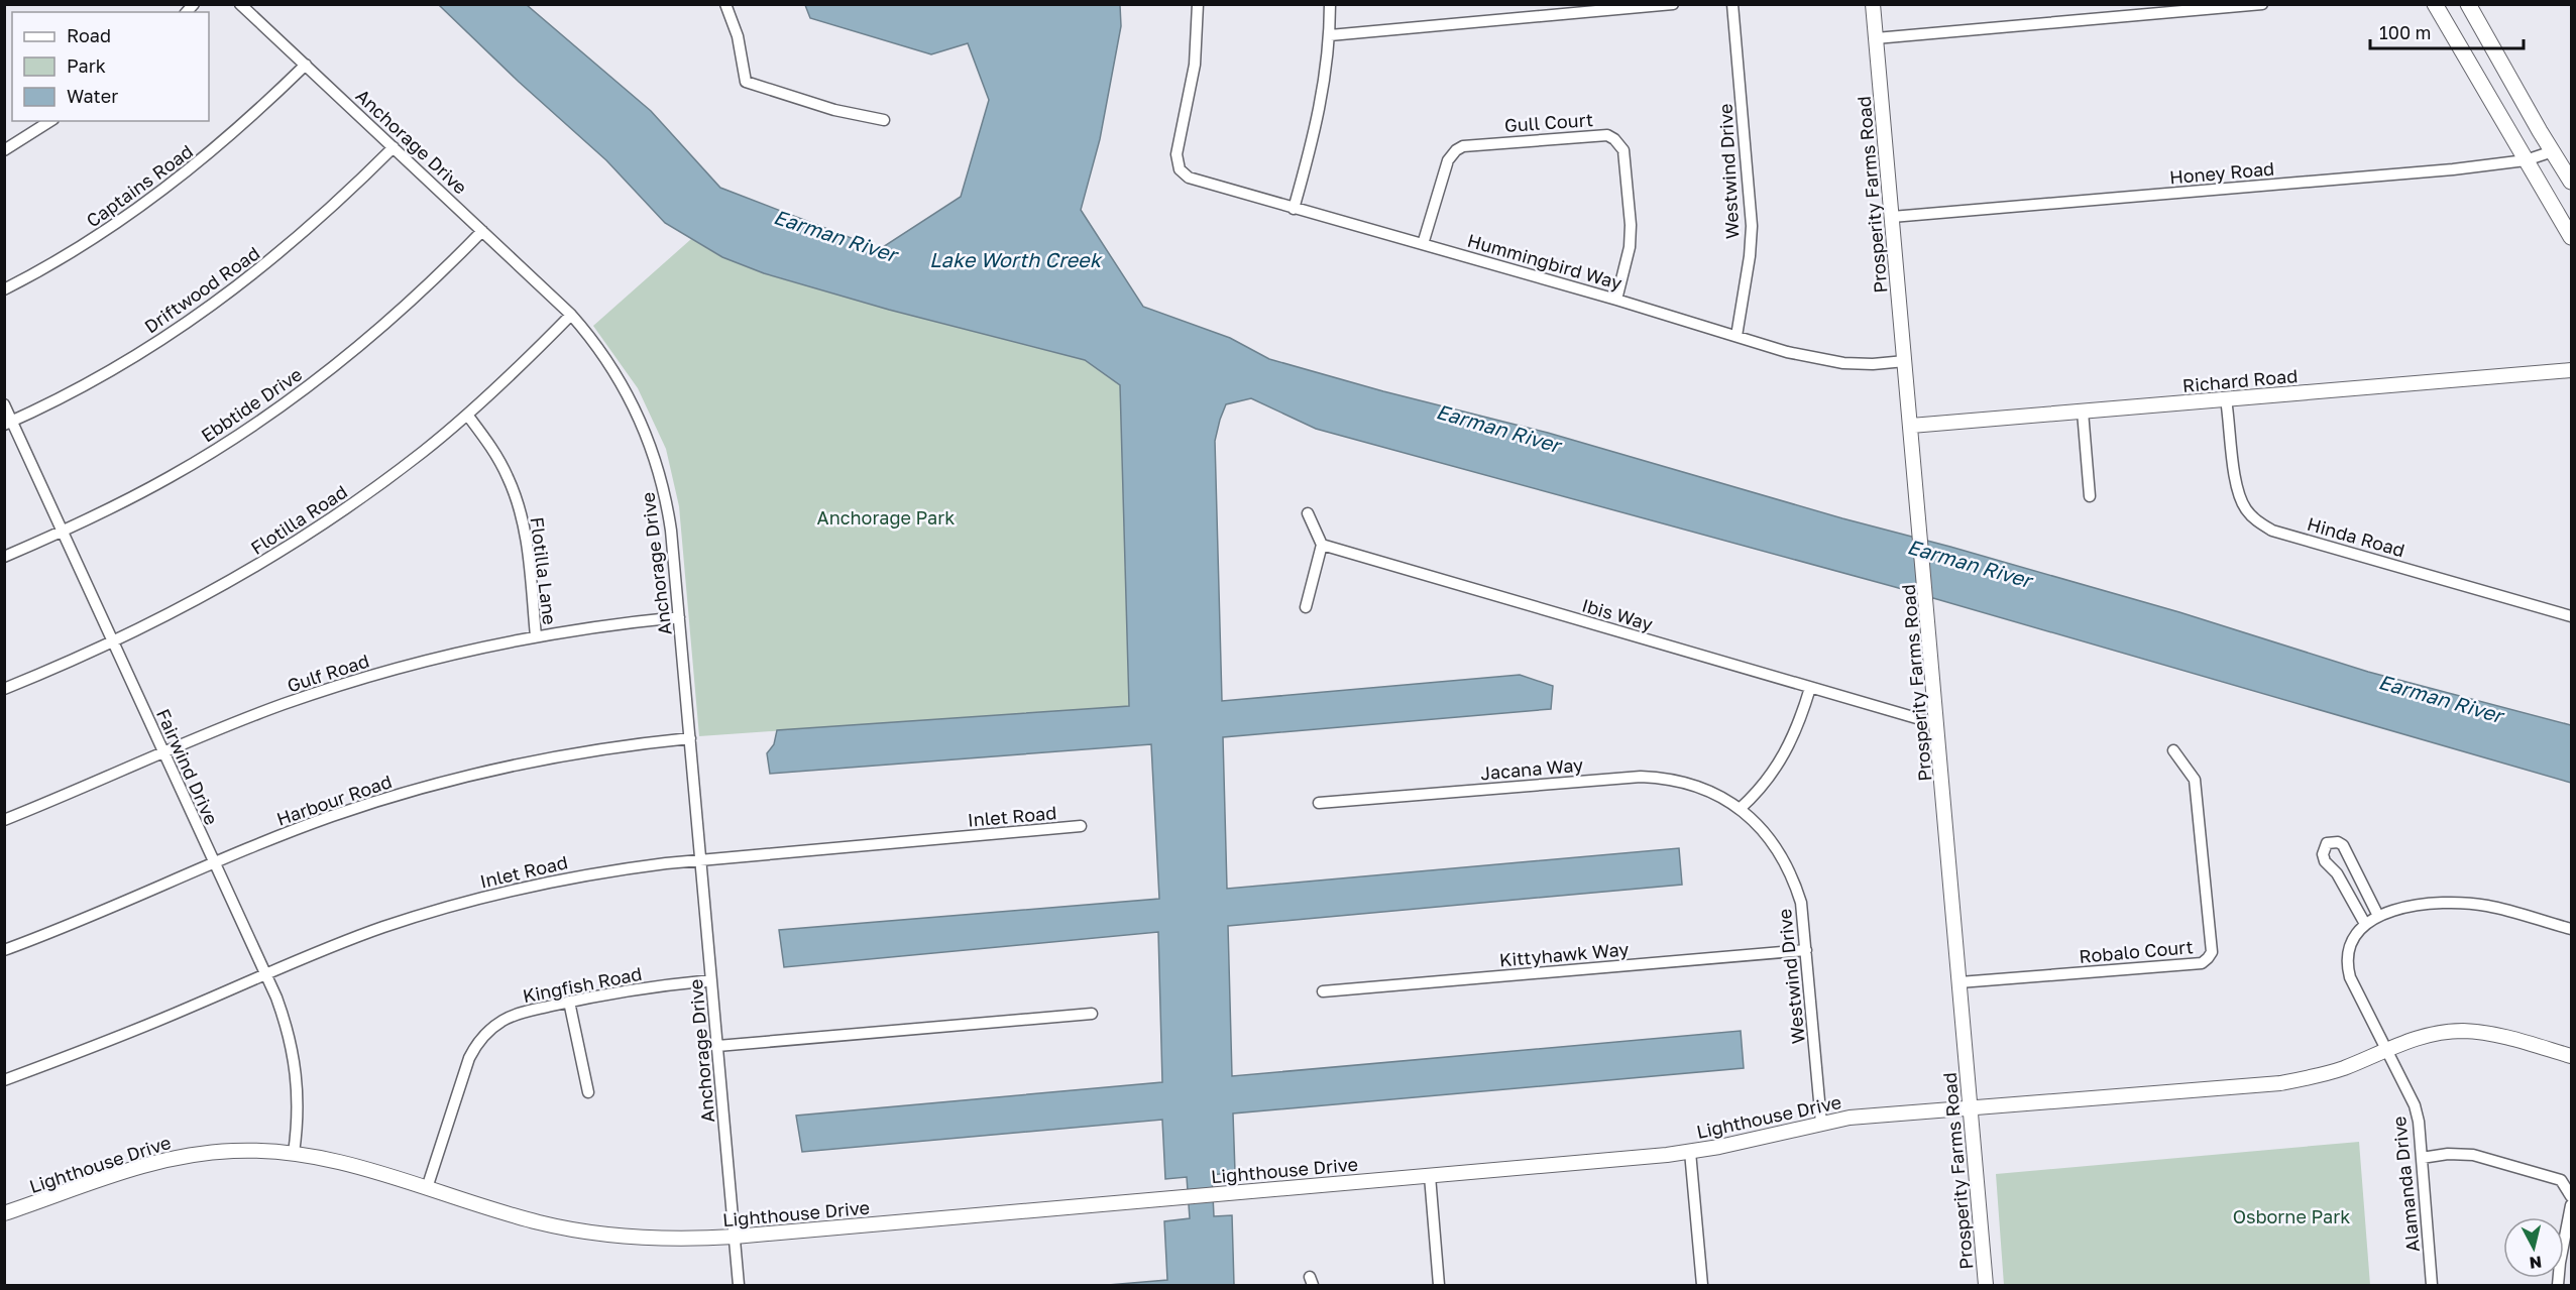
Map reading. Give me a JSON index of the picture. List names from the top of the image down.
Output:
{
  "streets": {
    "street": [
      "Gull Court",
      "Anchorage Drive",
      "Westwind Drive",
      "Honey Road",
      "Captains Road",
      "Prosperity Farms Road",
      "Hummingbird Way",
      "Driftwood Road",
      "Richard Road",
      "Ebbtide Drive",
      "Flotilla Road",
      "Hinda Road",
      "Flotilla Lane",
      "Ibis Way",
      "Gulf Road",
      "Fairwind Drive",
      "Jacana Way",
      "Harbour Road",
      "Inlet Road",
      "Robalo Court",
      "Kittyhawk Way",
      "Kingfish Road",
      "Lighthouse Drive",
      "Alamanda Drive"
    ]
  },
  "crossings": [
    ["Gull Court", "Hummingbird Way"],
    ["Anchorage Drive", "Captains Road"],
    ["Anchorage Drive", "Driftwood Road"],
    ["Anchorage Drive", "Ebbtide Drive"],
    ["Anchorage Drive", "Flotilla Road"],
    ["Anchorage Drive", "Gulf Road"],
    ["Anchorage Drive", "Harbour Road"],
    ["Anchorage Drive", "Inlet Road"],
    ["Anchorage Drive", "Kingfish Road"],
    ["Anchorage Drive", "Lighthouse Drive"],
    ["Westwind Drive", "Hummingbird Way"],
    ["Westwind Drive", "Jacana Way"],
    ["Westwind Drive", "Kittyhawk Way"],
    ["Westwind Drive", "Lighthouse Drive"],
    ["Honey Road", "Prosperity Farms Road"],
    ["Prosperity Farms Road", "Hummingbird Way"],
    ["Prosperity Farms Road", "Richard Road"],
    ["Prosperity Farms Road", "Ibis Way"],
    ["Prosperity Farms Road", "Robalo Court"],
    ["Prosperity Farms Road", "Lighthouse Drive"],
    ["Driftwood Road", "Fairwind Drive"],
    ["Richard Road", "Hinda Road"],
    ["Ebbtide Drive", "Fairwind Drive"],
    ["Flotilla Road", "Flotilla Lane"],
    ["Flotilla Road", "Fairwind Drive"],
    ["Flotilla Lane", "Gulf Road"],
    ["Gulf Road", "Fairwind Drive"],
    ["Fairwind Drive", "Harbour Road"],
    ["Fairwind Drive", "Inlet Road"],
    ["Fairwind Drive", "Lighthouse Drive"],
    ["Kingfish Road", "Lighthouse Drive"],
    ["Lighthouse Drive", "Alamanda Drive"]
  ],
  "water": ["Earman River", "Lake Worth Creek"],
  "parks": ["Anchorage Park", "Osborne Park"],
  "legend": ["Road", "Park", "Water"],
  "scale_bar": "100 m",
  "north": "bottom"
}
